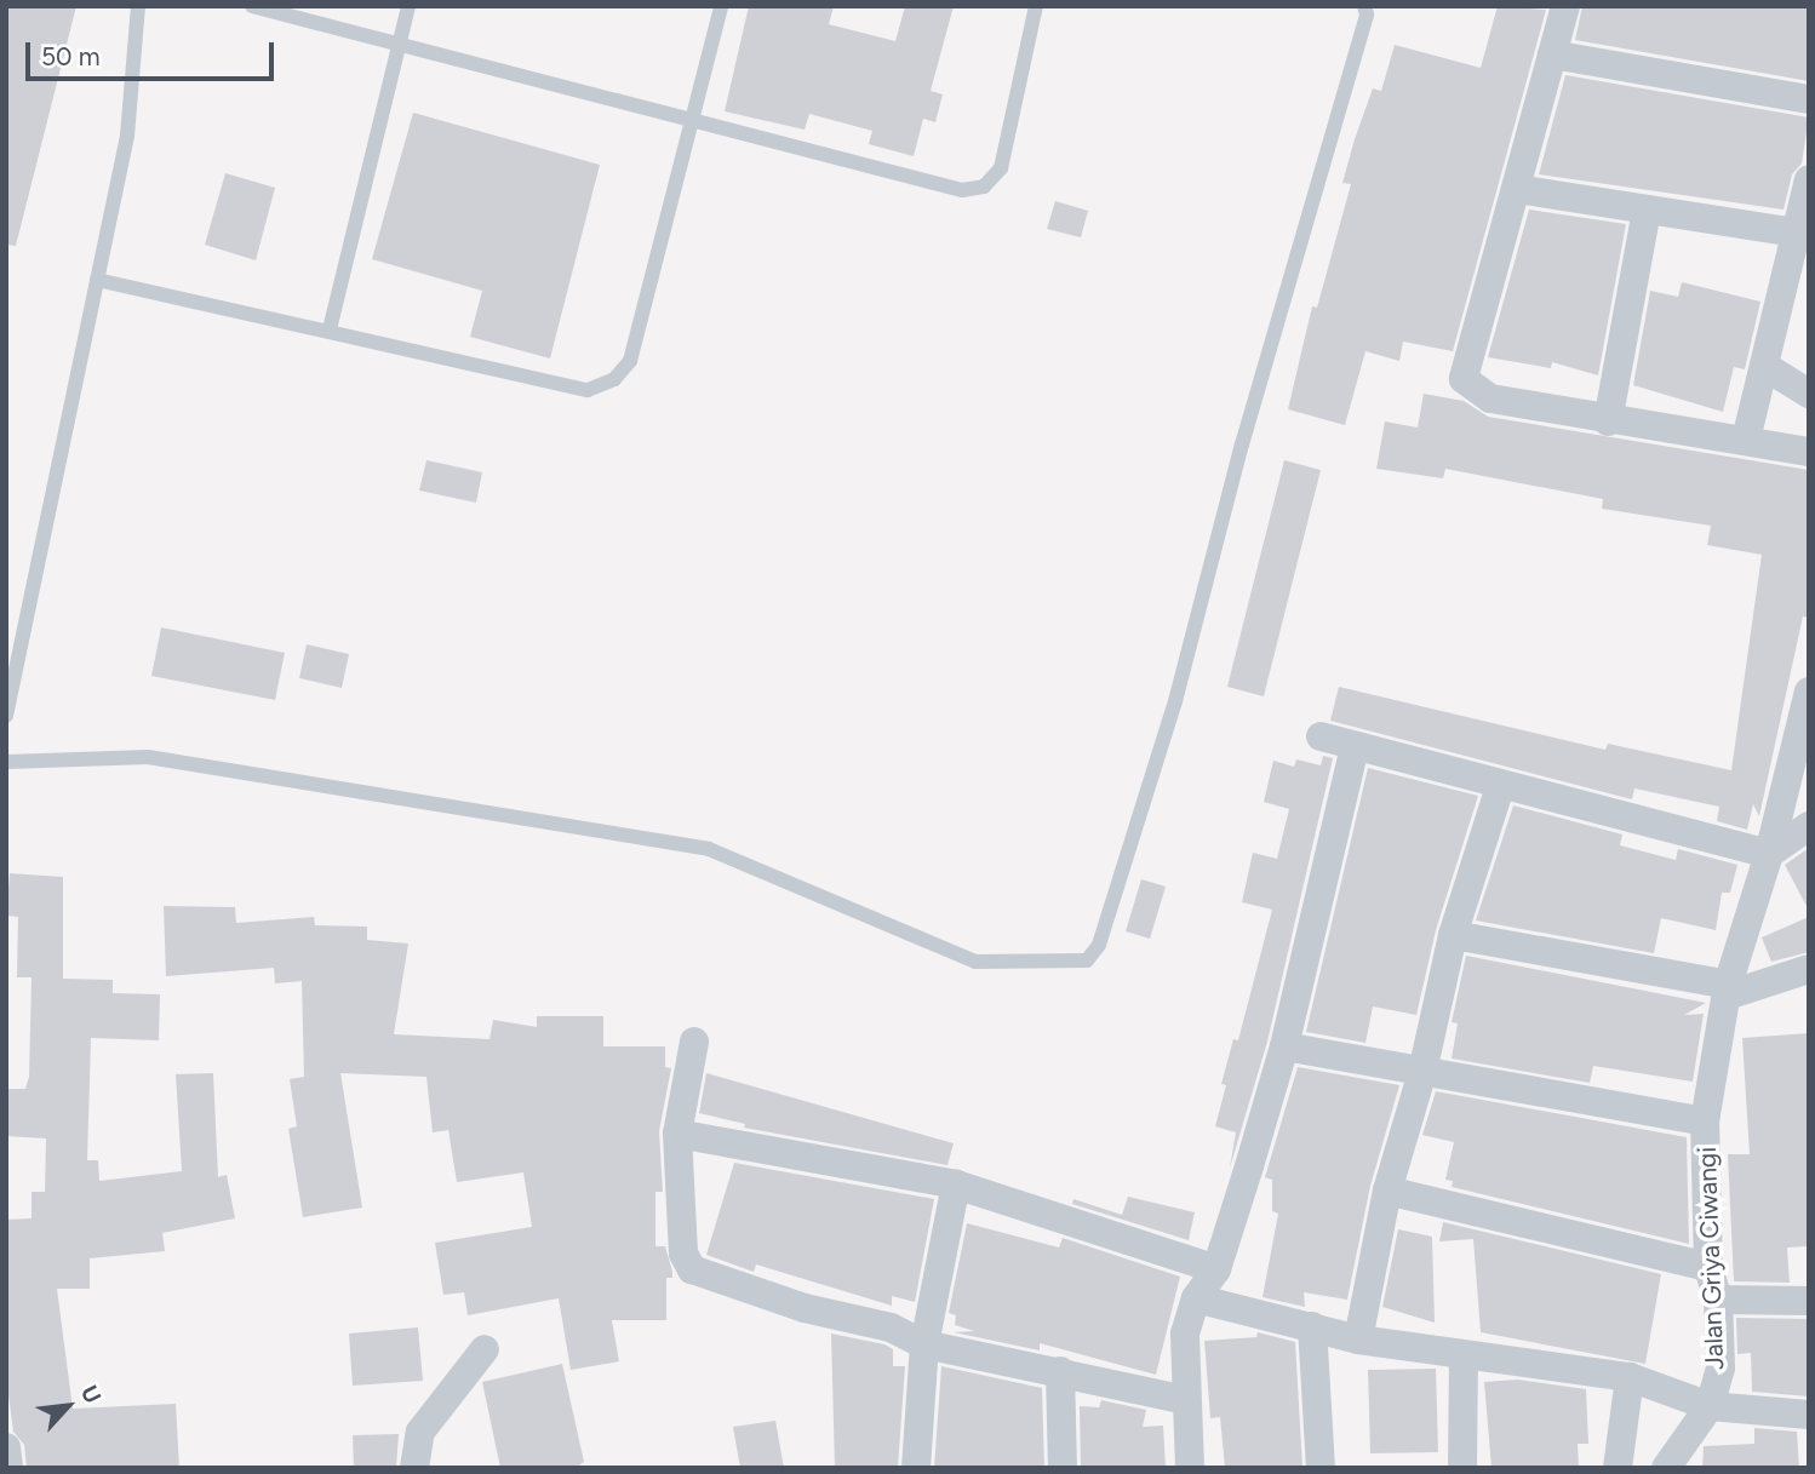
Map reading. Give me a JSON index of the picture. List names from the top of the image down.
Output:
{
  "streets": {
    "street": ["Jalan Griya Ciwangi"]
  },
  "scale_bar": "50 m",
  "north": "top right"
}
